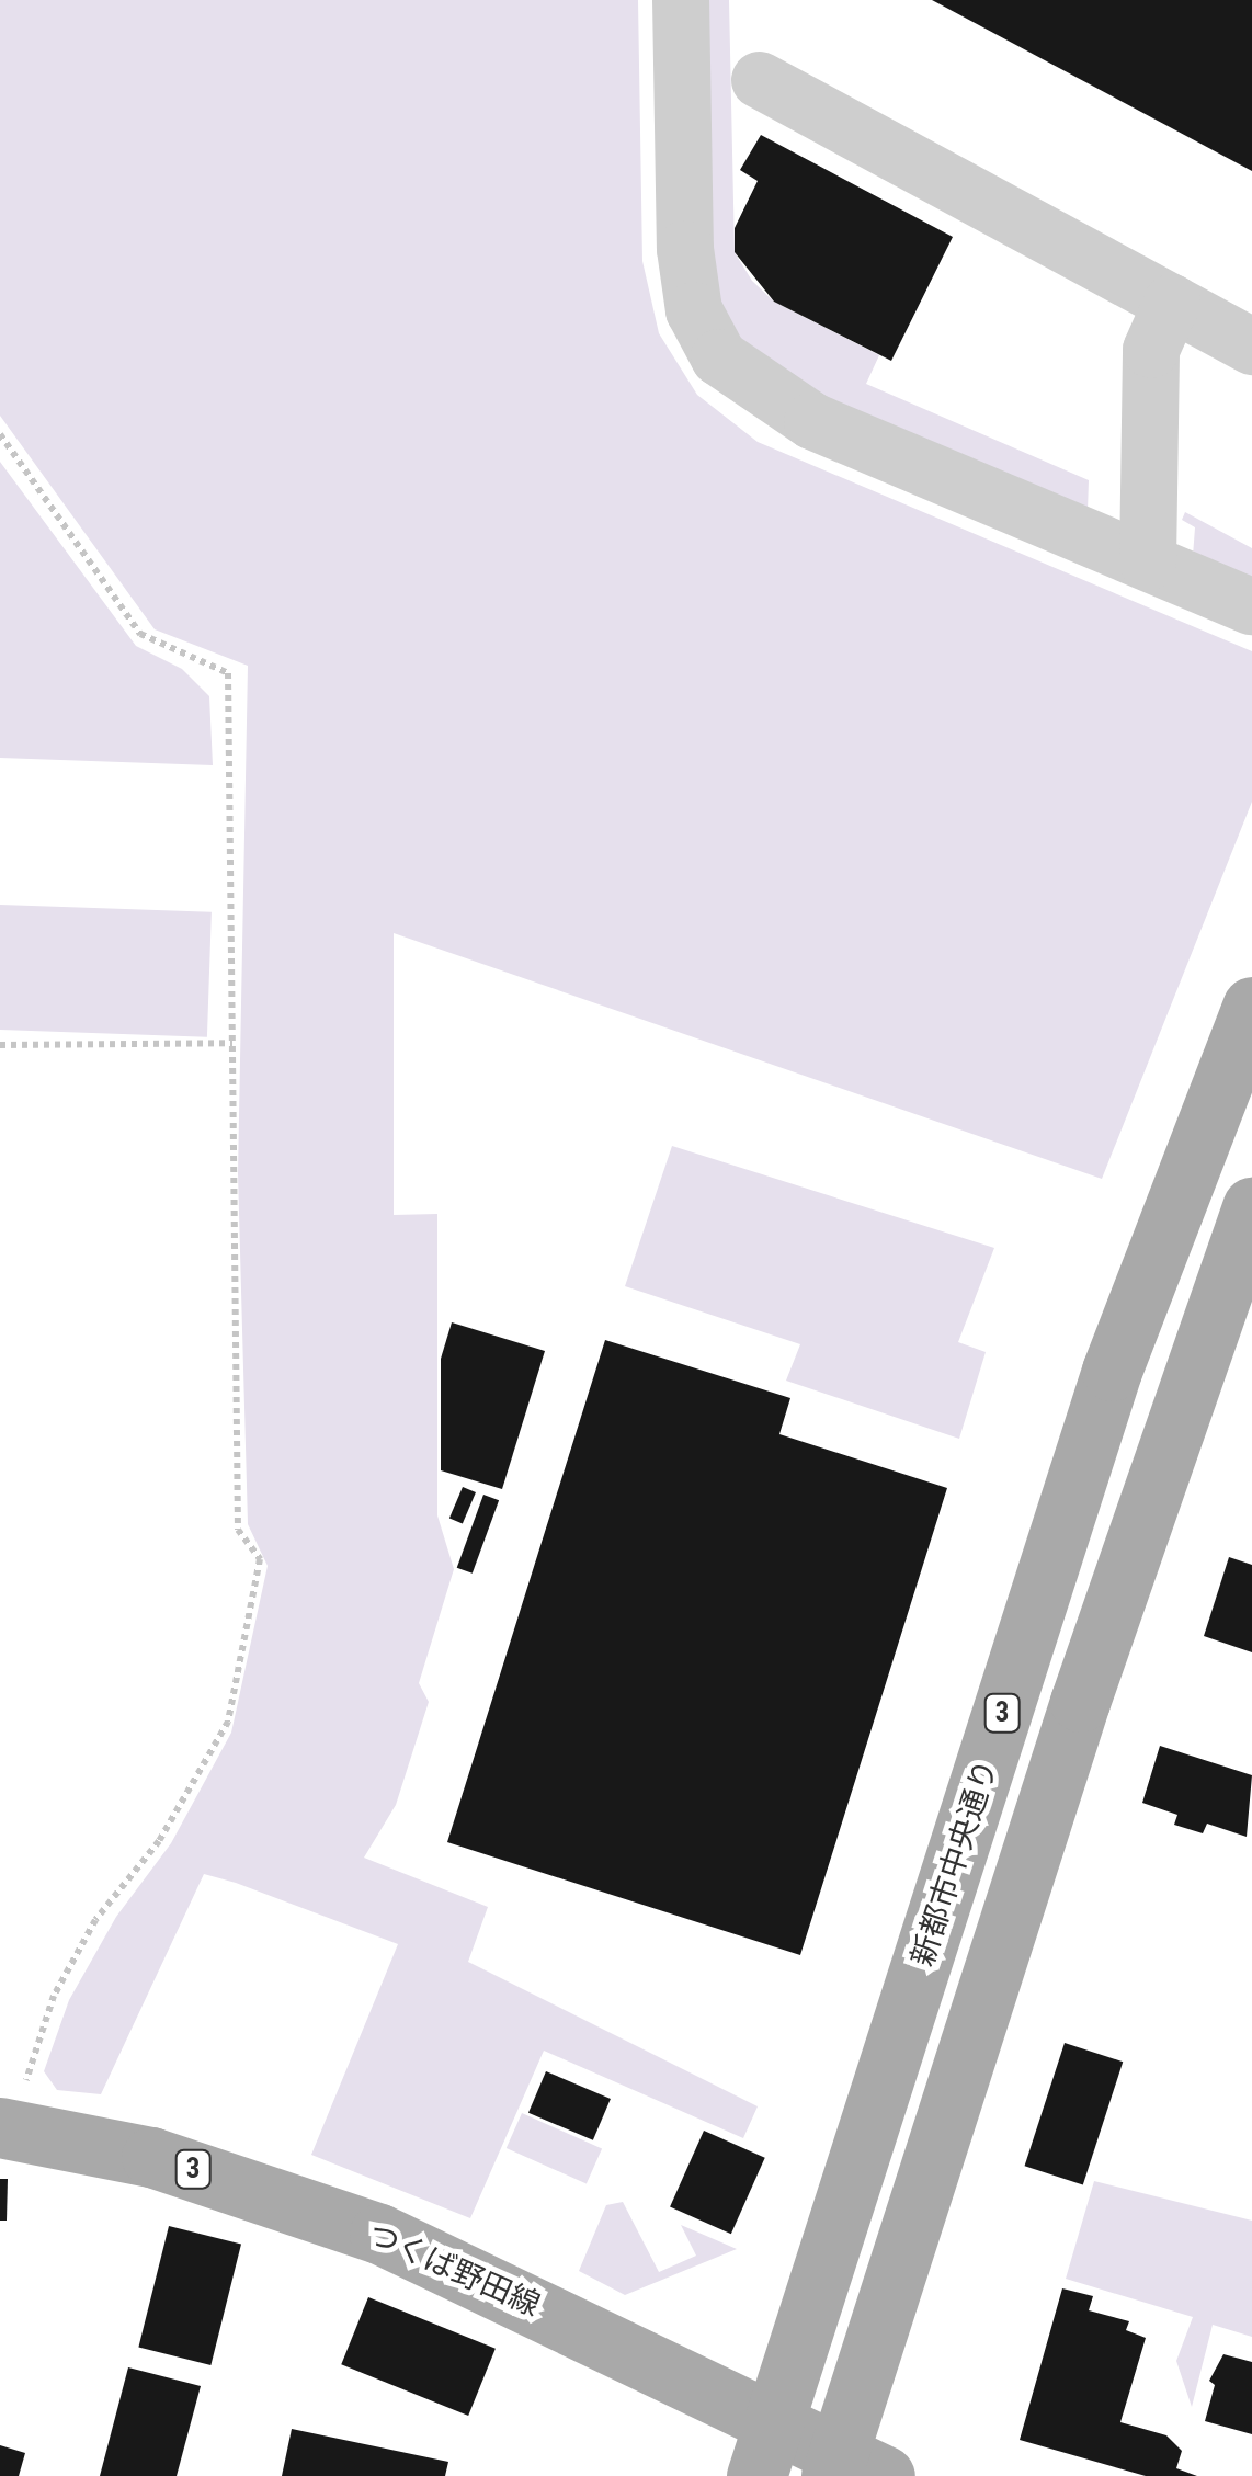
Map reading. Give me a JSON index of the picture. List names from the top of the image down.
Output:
{
  "streets": {
    "main road": ["3", "新都市中央通り", "つくば野田線"]
  },
  "crossings": [
    ["3", "つくば野田線"],
    ["新都市中央通り", "つくば野田線"]
  ]
}
